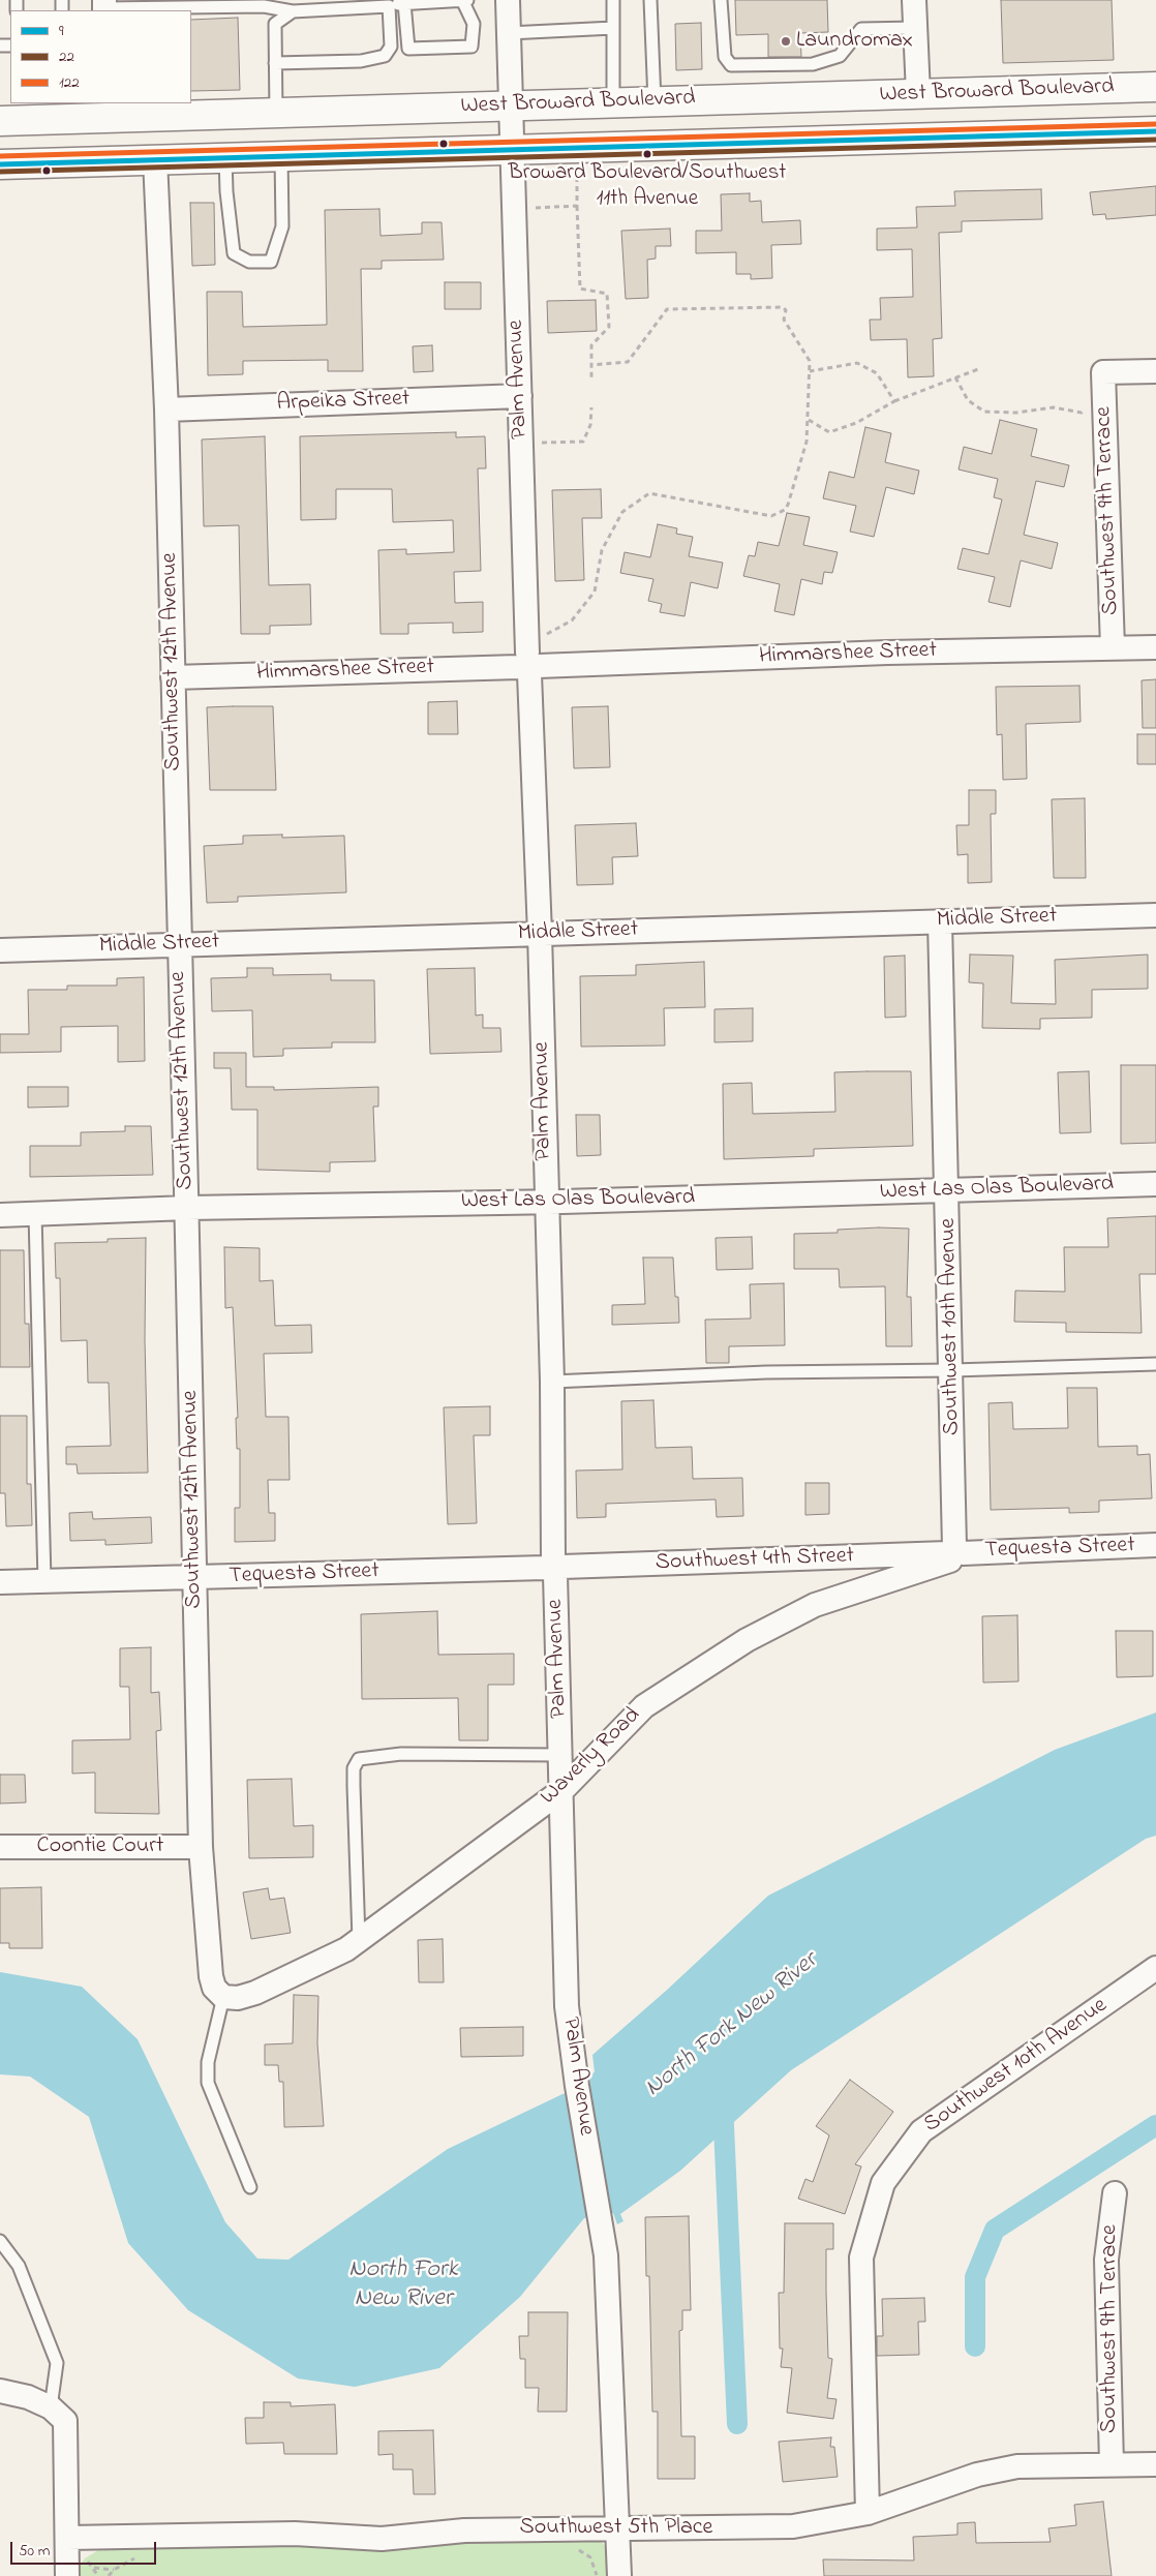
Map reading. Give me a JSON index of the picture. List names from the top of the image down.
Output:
{
  "streets": {
    "main road": ["West Broward Boulevard"],
    "street": [
      "Palm Avenue",
      "Arpeika Street",
      "Southwest 9th Terrace",
      "Himmarshee Street",
      "Southwest 12th Avenue",
      "Middle Street",
      "West Las Olas Boulevard",
      "Southwest 10th Avenue",
      "Tequesta Street",
      "Southwest 4th Street",
      "Waverly Road",
      "Coontie Court",
      "Southwest 5th Place"
    ]
  },
  "crossings": [
    ["West Broward Boulevard", "Palm Avenue"],
    ["West Broward Boulevard", "Southwest 12th Avenue"],
    ["Palm Avenue", "Arpeika Street"],
    ["Palm Avenue", "Himmarshee Street"],
    ["Palm Avenue", "Middle Street"],
    ["Palm Avenue", "West Las Olas Boulevard"],
    ["Palm Avenue", "Tequesta Street"],
    ["Palm Avenue", "Southwest 4th Street"],
    ["Palm Avenue", "Waverly Road"],
    ["Palm Avenue", "Southwest 5th Place"],
    ["Arpeika Street", "Southwest 12th Avenue"],
    ["Southwest 9th Terrace", "Himmarshee Street"],
    ["Southwest 9th Terrace", "Southwest 5th Place"],
    ["Himmarshee Street", "Southwest 12th Avenue"],
    ["Southwest 12th Avenue", "Middle Street"],
    ["Southwest 12th Avenue", "West Las Olas Boulevard"],
    ["Southwest 12th Avenue", "Tequesta Street"],
    ["Southwest 12th Avenue", "Waverly Road"],
    ["Southwest 12th Avenue", "Coontie Court"],
    ["Middle Street", "Southwest 10th Avenue"],
    ["West Las Olas Boulevard", "Southwest 10th Avenue"],
    ["Southwest 10th Avenue", "Tequesta Street"],
    ["Southwest 10th Avenue", "Southwest 4th Street"],
    ["Southwest 10th Avenue", "Waverly Road"],
    ["Southwest 10th Avenue", "Southwest 5th Place"],
    ["Tequesta Street", "Southwest 4th Street"],
    ["Tequesta Street", "Waverly Road"],
    ["Southwest 4th Street", "Waverly Road"]
  ],
  "water": ["North Fork New River"],
  "places": ["Laundromax", "Broward Boulevard/Southwest 11th Avenue"],
  "lines": ["transit line 122", "transit line 9", "transit line 22"],
  "legend": ["9", "22", "122"],
  "scale_bar": "50 m"
}
